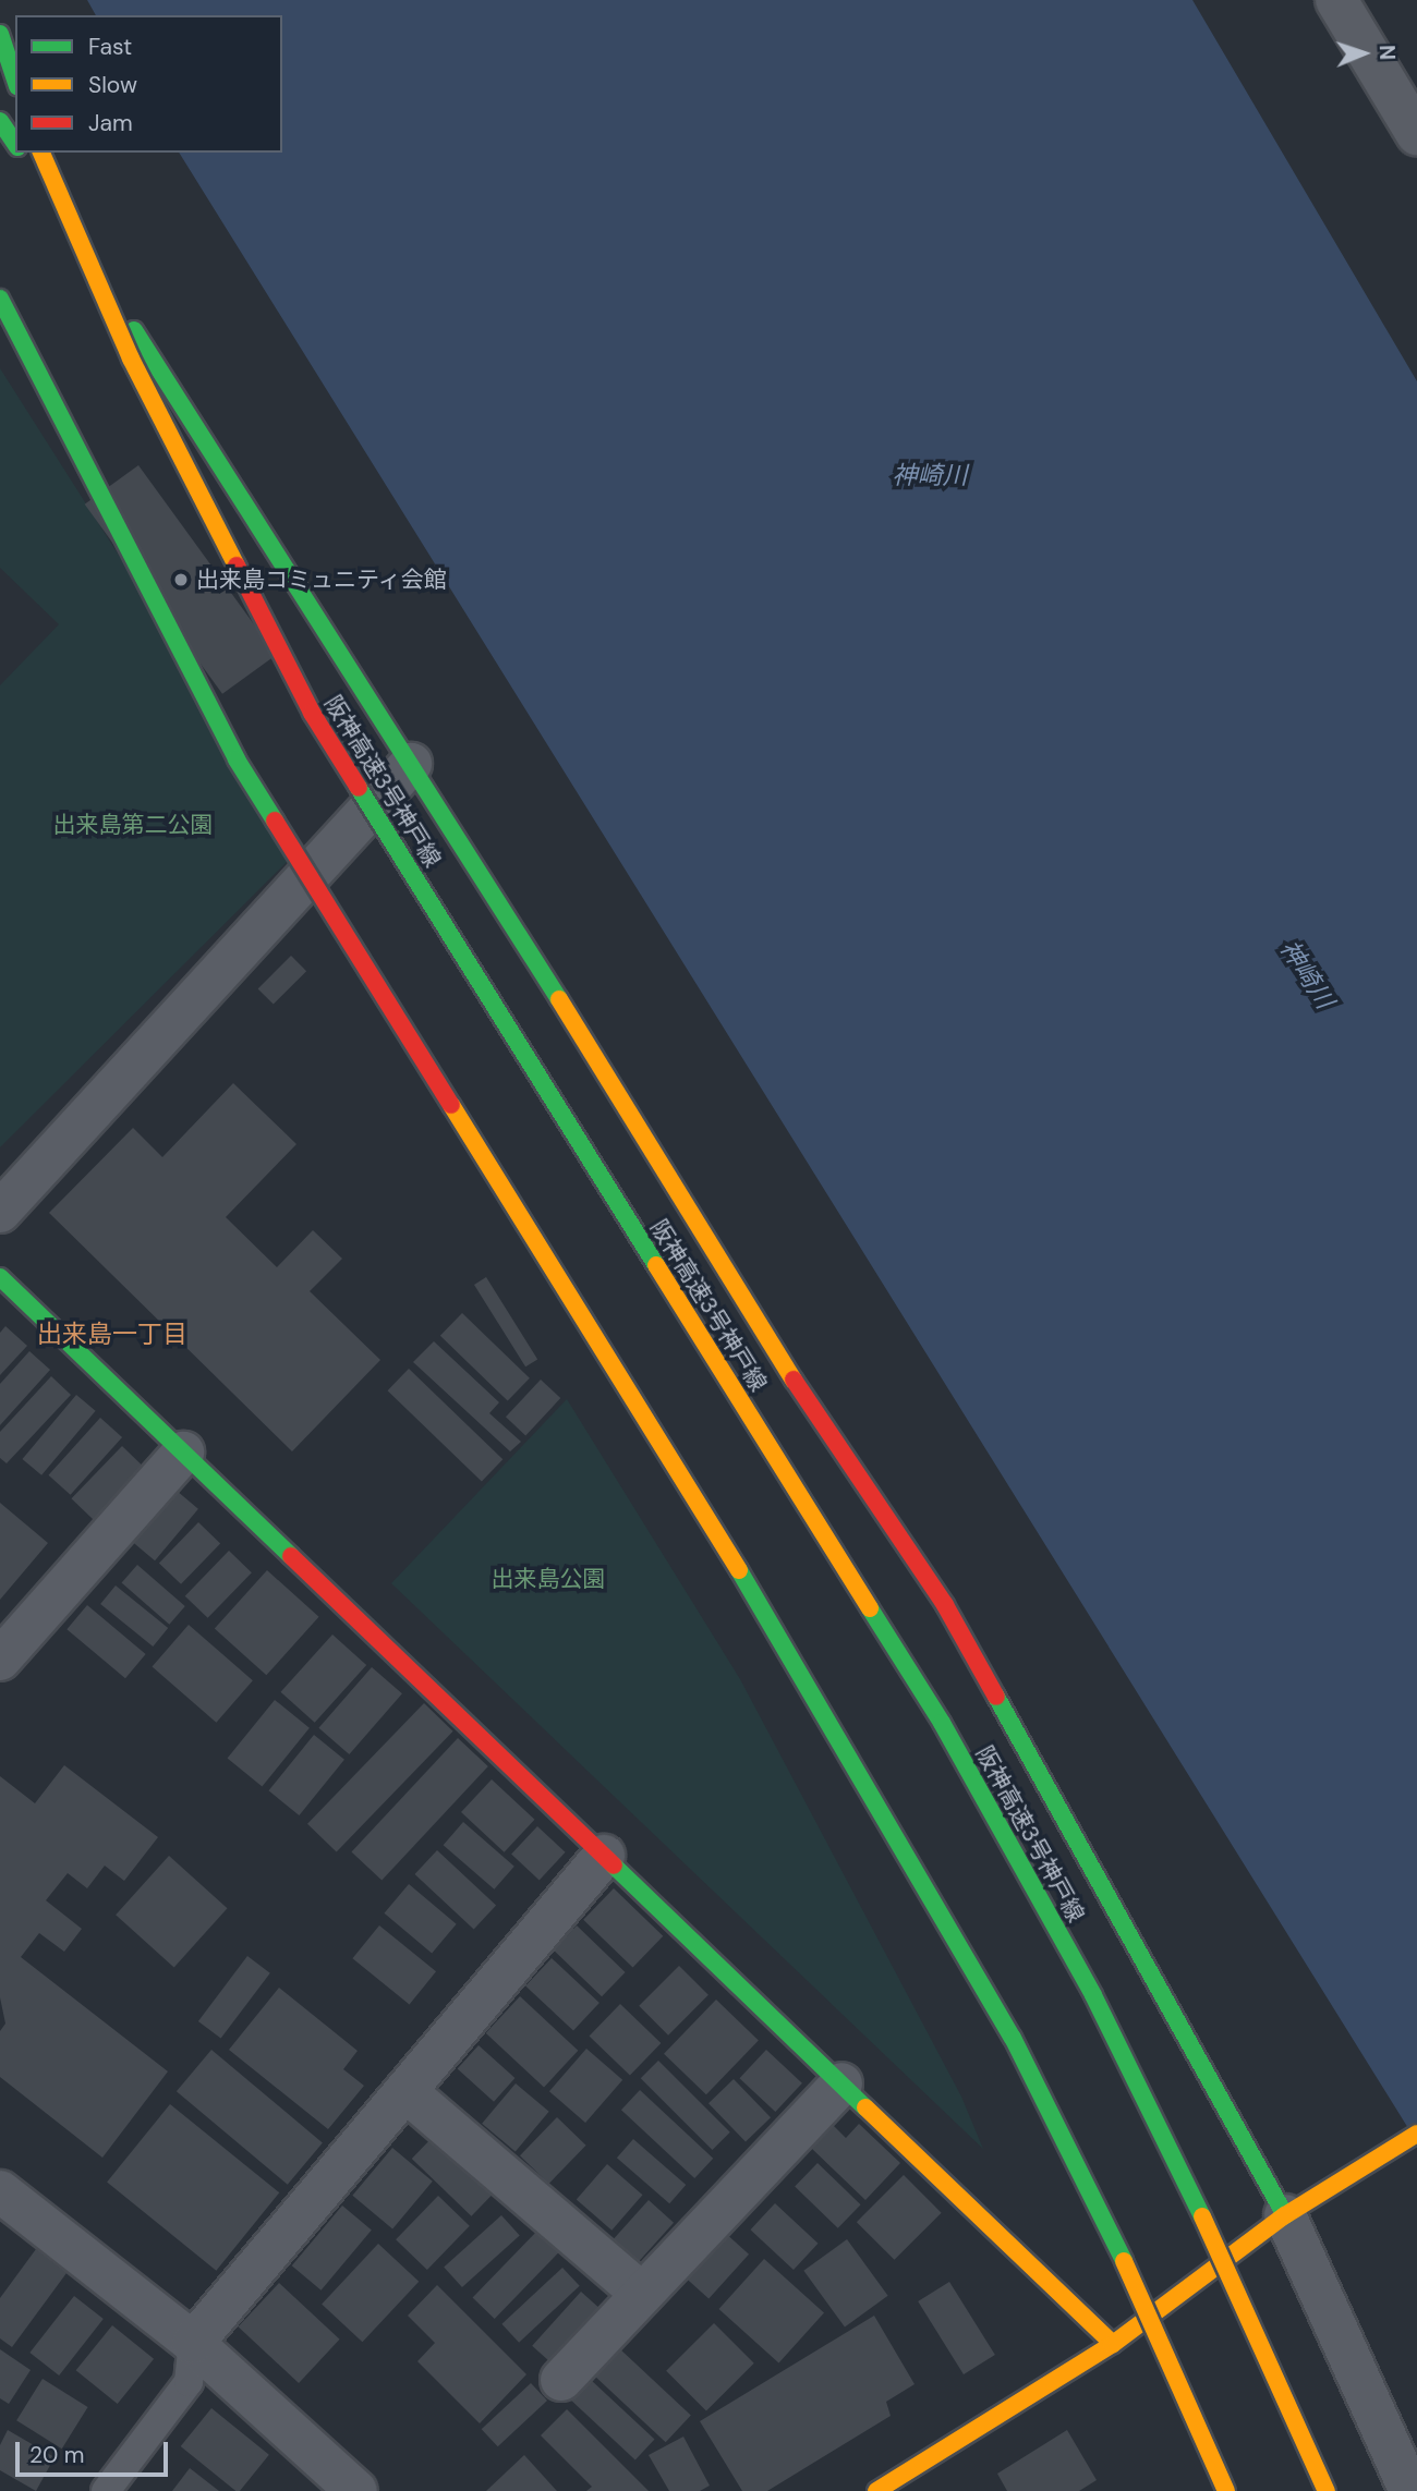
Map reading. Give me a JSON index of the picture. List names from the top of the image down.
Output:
{
  "streets": {
    "main road": ["阪神高速3号神戸線"]
  },
  "districts": ["出来島一丁目"],
  "water": ["神崎川"],
  "parks": ["出来島第二公園", "出来島公園"],
  "places": ["出来島コミュニティ会館"],
  "legend": ["Fast", "Slow", "Jam"],
  "scale_bar": "20 m",
  "north": "right"
}
